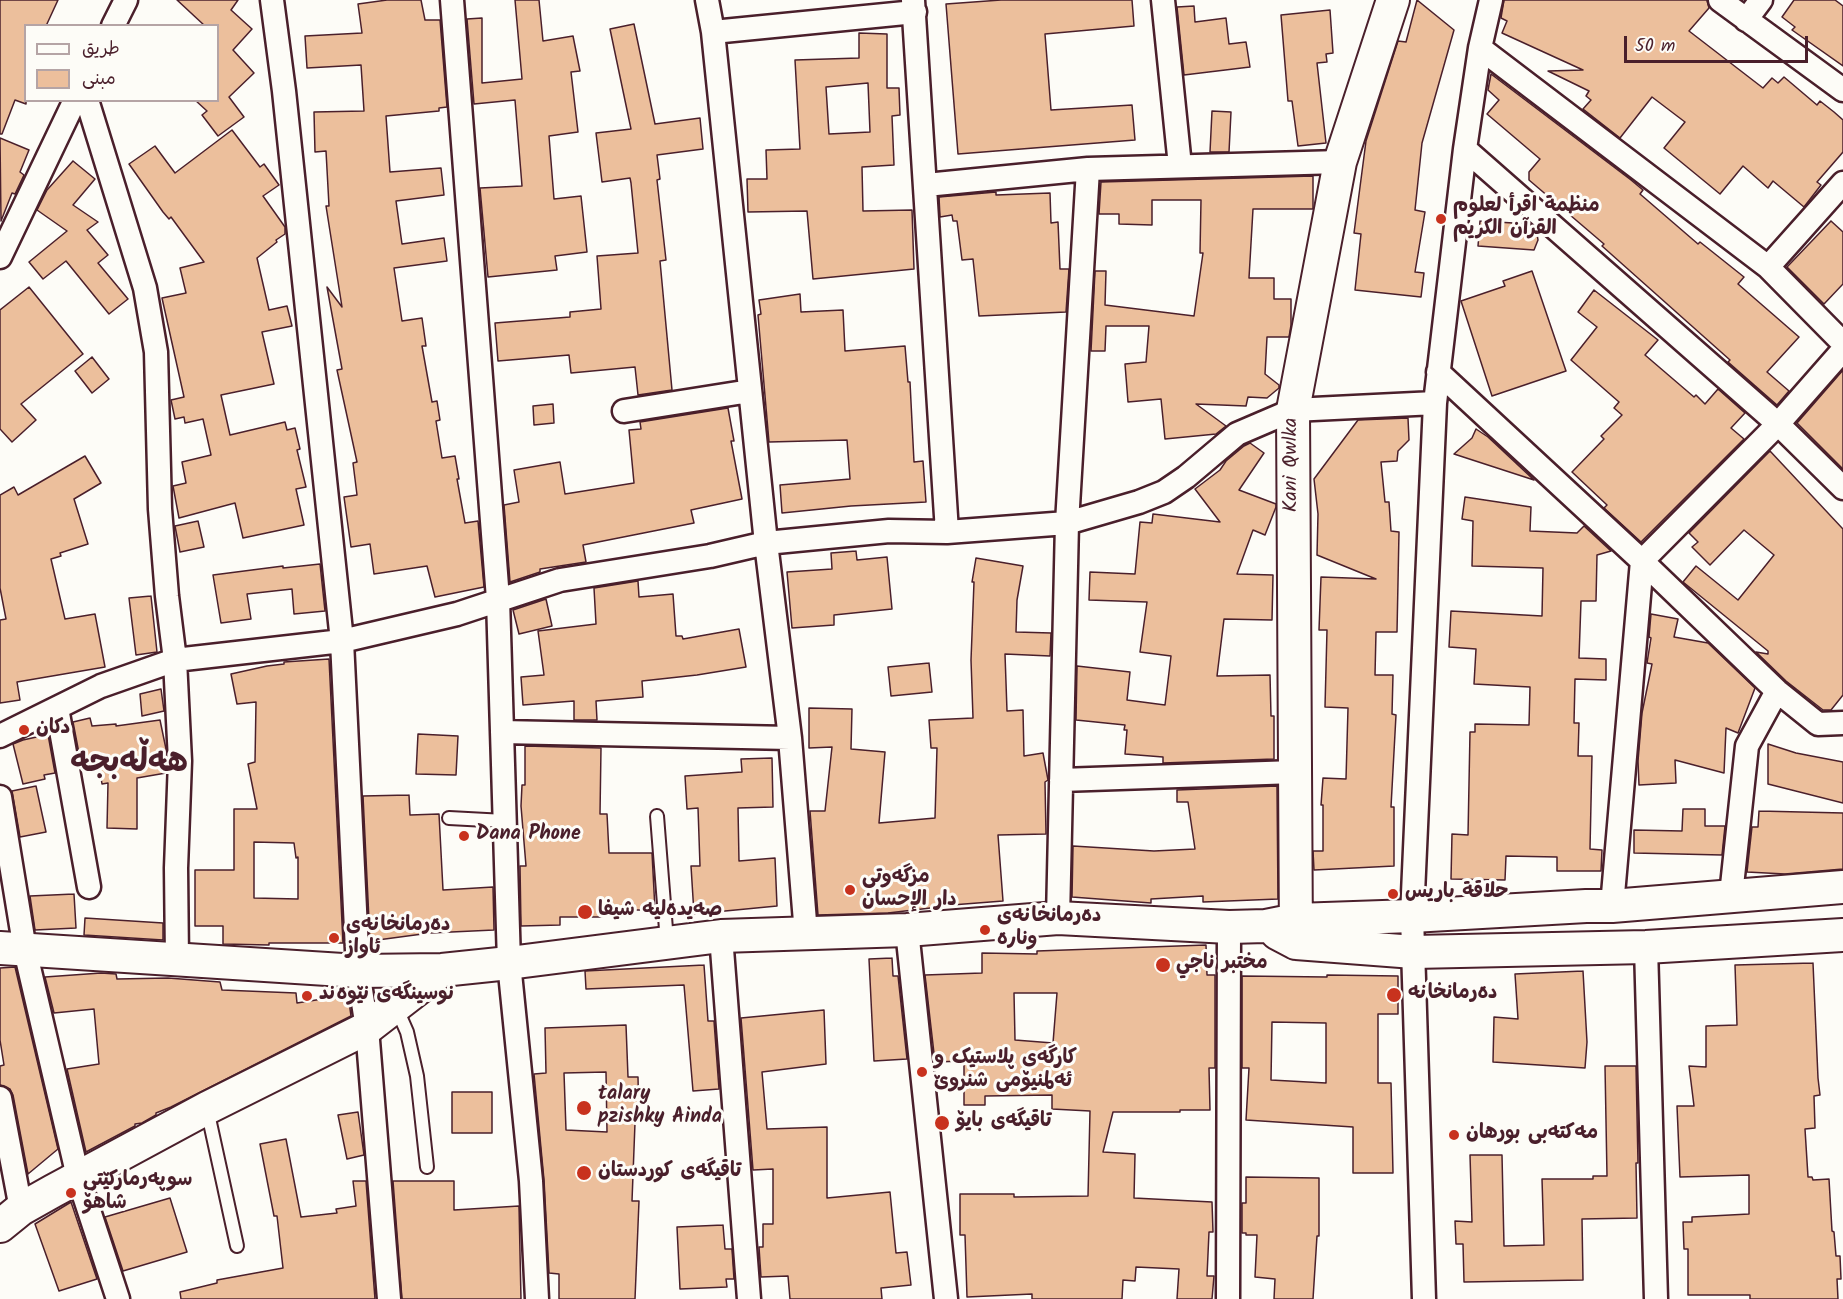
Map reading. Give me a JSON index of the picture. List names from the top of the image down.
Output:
{
  "streets": {
    "main road": ["Kani Qwlka"]
  },
  "districts": ["ھەڵەبجە"],
  "places": [
    "منظمة اقرأ لعلوم القرآن الكريم",
    "دكان",
    "Dana Phone",
    "مزگەوتی دار الإحسان",
    "حلاقة باریس",
    "صەیدەلیە شیفا",
    "دەرمانخانەی ونارە",
    "دەرمانخانەی ئاواز",
    "مختبر ناجي",
    "دەرمانخانە",
    "نوسینگەی نێوەند",
    "کارگەی پلاستیک و ئەلمنیۆمی شنروێ",
    "talary pzishky Ainda",
    "تاقیگەی بایۆ",
    "مەکتەبی بورهان",
    "تاقیگەی کوردستان",
    "سوپەرمارکێتی شاهۆ"
  ],
  "legend": ["طريق", "مبنى"],
  "scale_bar": "50 m"
}
